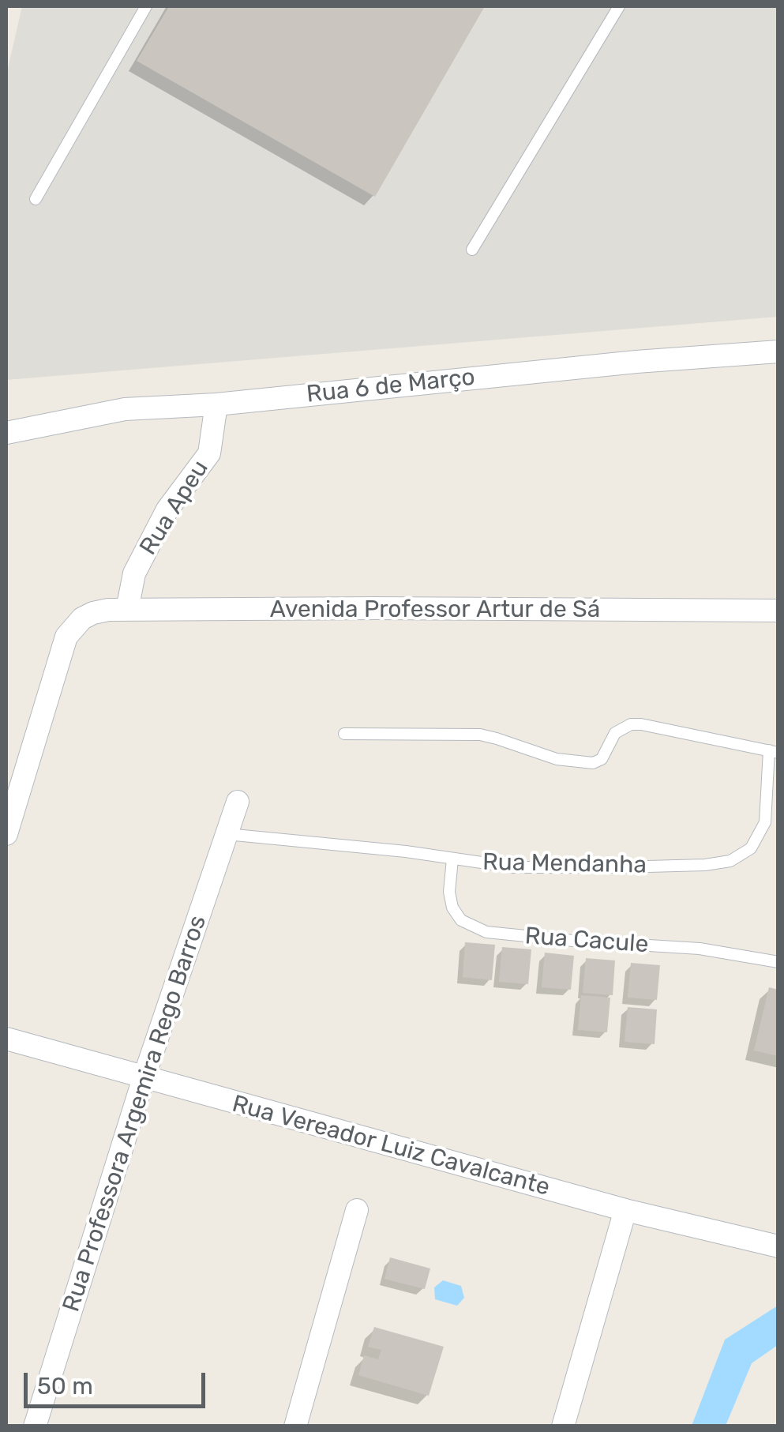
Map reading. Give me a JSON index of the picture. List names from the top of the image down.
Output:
{
  "streets": {
    "street": [
      "Rua 6 de Março",
      "Rua Apeu",
      "Avenida Professor Artur de Sá",
      "Rua Professora Argemira Rego Barros",
      "Rua Vereador Luiz Cavalcante"
    ],
    "lane": ["Rua Mendanha", "Rua Cacule"]
  },
  "crossings": [
    ["Rua 6 de Março", "Rua Apeu"],
    ["Rua Apeu", "Avenida Professor Artur de Sá"],
    ["Rua Mendanha", "Rua Cacule"],
    ["Rua Mendanha", "Rua Professora Argemira Rego Barros"],
    ["Rua Professora Argemira Rego Barros", "Rua Vereador Luiz Cavalcante"]
  ],
  "scale_bar": "50 m"
}
